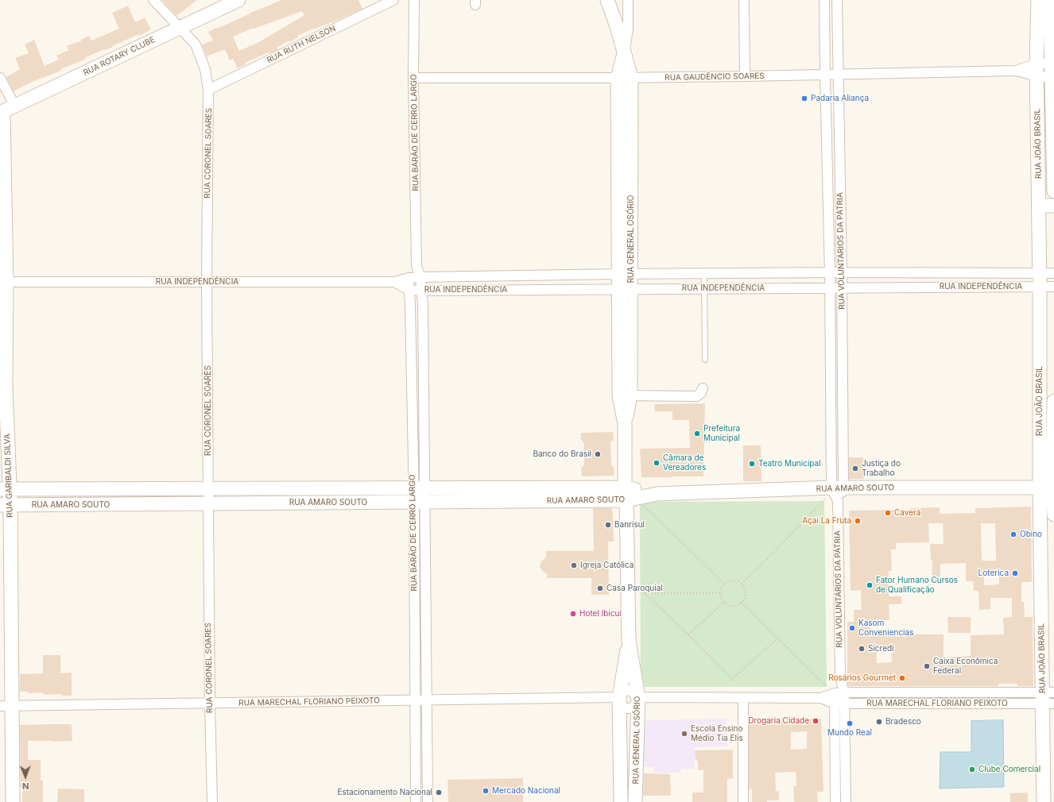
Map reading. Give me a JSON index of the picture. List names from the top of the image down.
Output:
{
  "streets": {
    "street": [
      "RUA RUTH NELSON",
      "RUA ROTARY CLUBE",
      "RUA GAUDÊNCIO SOARES",
      "RUA BARÃO DE CERRO LARGO",
      "RUA JOÃO BRASIL",
      "RUA CORONEL SOARES",
      "RUA GENERAL OSÓRIO",
      "RUA VOLUNTÁRIOS DA PÁTRIA",
      "RUA INDEPENDÊNCIA",
      "RUA GARIBALDI SILVA",
      "RUA AMARO SOUTO",
      "RUA MARECHAL FLORIANO PEIXOTO"
    ]
  },
  "crossings": [
    ["RUA RUTH NELSON", "RUA CORONEL SOARES"],
    ["RUA ROTARY CLUBE", "RUA CORONEL SOARES"],
    ["RUA ROTARY CLUBE", "RUA GARIBALDI SILVA"],
    ["RUA GAUDÊNCIO SOARES", "RUA BARÃO DE CERRO LARGO"],
    ["RUA GAUDÊNCIO SOARES", "RUA JOÃO BRASIL"],
    ["RUA GAUDÊNCIO SOARES", "RUA GENERAL OSÓRIO"],
    ["RUA GAUDÊNCIO SOARES", "RUA VOLUNTÁRIOS DA PÁTRIA"],
    ["RUA BARÃO DE CERRO LARGO", "RUA INDEPENDÊNCIA"],
    ["RUA BARÃO DE CERRO LARGO", "RUA AMARO SOUTO"],
    ["RUA BARÃO DE CERRO LARGO", "RUA MARECHAL FLORIANO PEIXOTO"],
    ["RUA JOÃO BRASIL", "RUA INDEPENDÊNCIA"],
    ["RUA JOÃO BRASIL", "RUA AMARO SOUTO"],
    ["RUA JOÃO BRASIL", "RUA MARECHAL FLORIANO PEIXOTO"],
    ["RUA CORONEL SOARES", "RUA INDEPENDÊNCIA"],
    ["RUA CORONEL SOARES", "RUA AMARO SOUTO"],
    ["RUA CORONEL SOARES", "RUA MARECHAL FLORIANO PEIXOTO"],
    ["RUA GENERAL OSÓRIO", "RUA INDEPENDÊNCIA"],
    ["RUA GENERAL OSÓRIO", "RUA AMARO SOUTO"],
    ["RUA GENERAL OSÓRIO", "RUA MARECHAL FLORIANO PEIXOTO"],
    ["RUA VOLUNTÁRIOS DA PÁTRIA", "RUA INDEPENDÊNCIA"],
    ["RUA VOLUNTÁRIOS DA PÁTRIA", "RUA AMARO SOUTO"],
    ["RUA VOLUNTÁRIOS DA PÁTRIA", "RUA MARECHAL FLORIANO PEIXOTO"],
    ["RUA INDEPENDÊNCIA", "RUA GARIBALDI SILVA"],
    ["RUA GARIBALDI SILVA", "RUA AMARO SOUTO"],
    ["RUA GARIBALDI SILVA", "RUA MARECHAL FLORIANO PEIXOTO"]
  ],
  "places": [
    "Padaria Aliança",
    "Prefeitura Municipal",
    "Banco do Brasil",
    "Câmara de Vereadores",
    "Teatro Municipal",
    "Justiça do Trabalho",
    "Caverá",
    "Açai La Fruta",
    "Banrisul",
    "Obino",
    "Igreja Católica",
    "Loterica",
    "Fator Humano Cursos de Qualificação",
    "Casa Paroquial",
    "Hotel Ibicuí",
    "Kasom Conveniencias",
    "Sicredi",
    "Caixa Econômica Federal",
    "Rosários Gourmet",
    "Drogaria Cidade",
    "Bradesco",
    "Mundo Real",
    "Escola Ensino Médio Tia Elis",
    "Clube Comercial",
    "Mercado Nacional",
    "Estacionamento Nacional"
  ],
  "north": "bottom"
}
